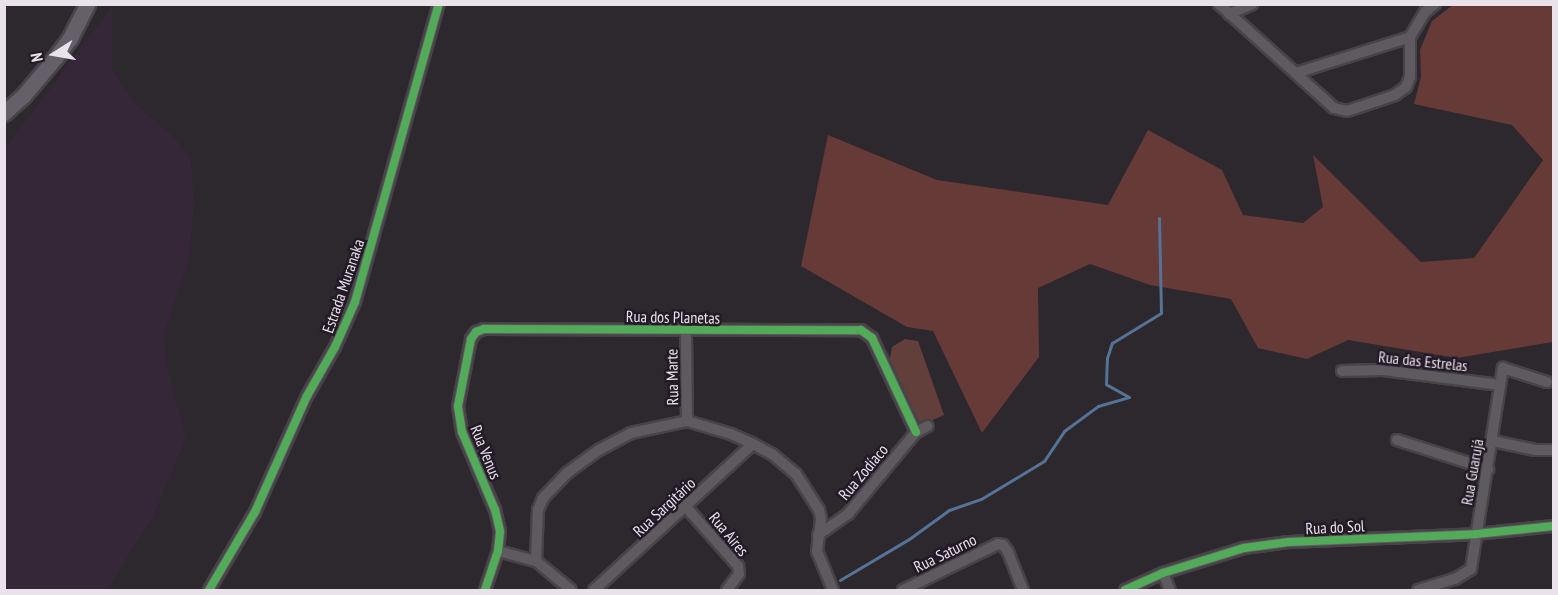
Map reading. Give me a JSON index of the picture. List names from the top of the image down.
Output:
{
  "streets": {
    "street": [
      "Estrada Muranaka",
      "Rua dos Planetas",
      "Rua das Estrelas",
      "Rua Marte",
      "Rua Venus",
      "Rua Zodíaco",
      "Rua Guarujá",
      "Rua Sargitário",
      "Rua do Sol",
      "Rua Aires",
      "Rua Saturno"
    ]
  },
  "crossings": [
    ["Rua dos Planetas", "Rua Marte"],
    ["Rua dos Planetas", "Rua Venus"],
    ["Rua dos Planetas", "Rua Zodíaco"],
    ["Rua das Estrelas", "Rua Guarujá"],
    ["Rua Guarujá", "Rua do Sol"],
    ["Rua Sargitário", "Rua Aires"]
  ],
  "north": "left"
}
